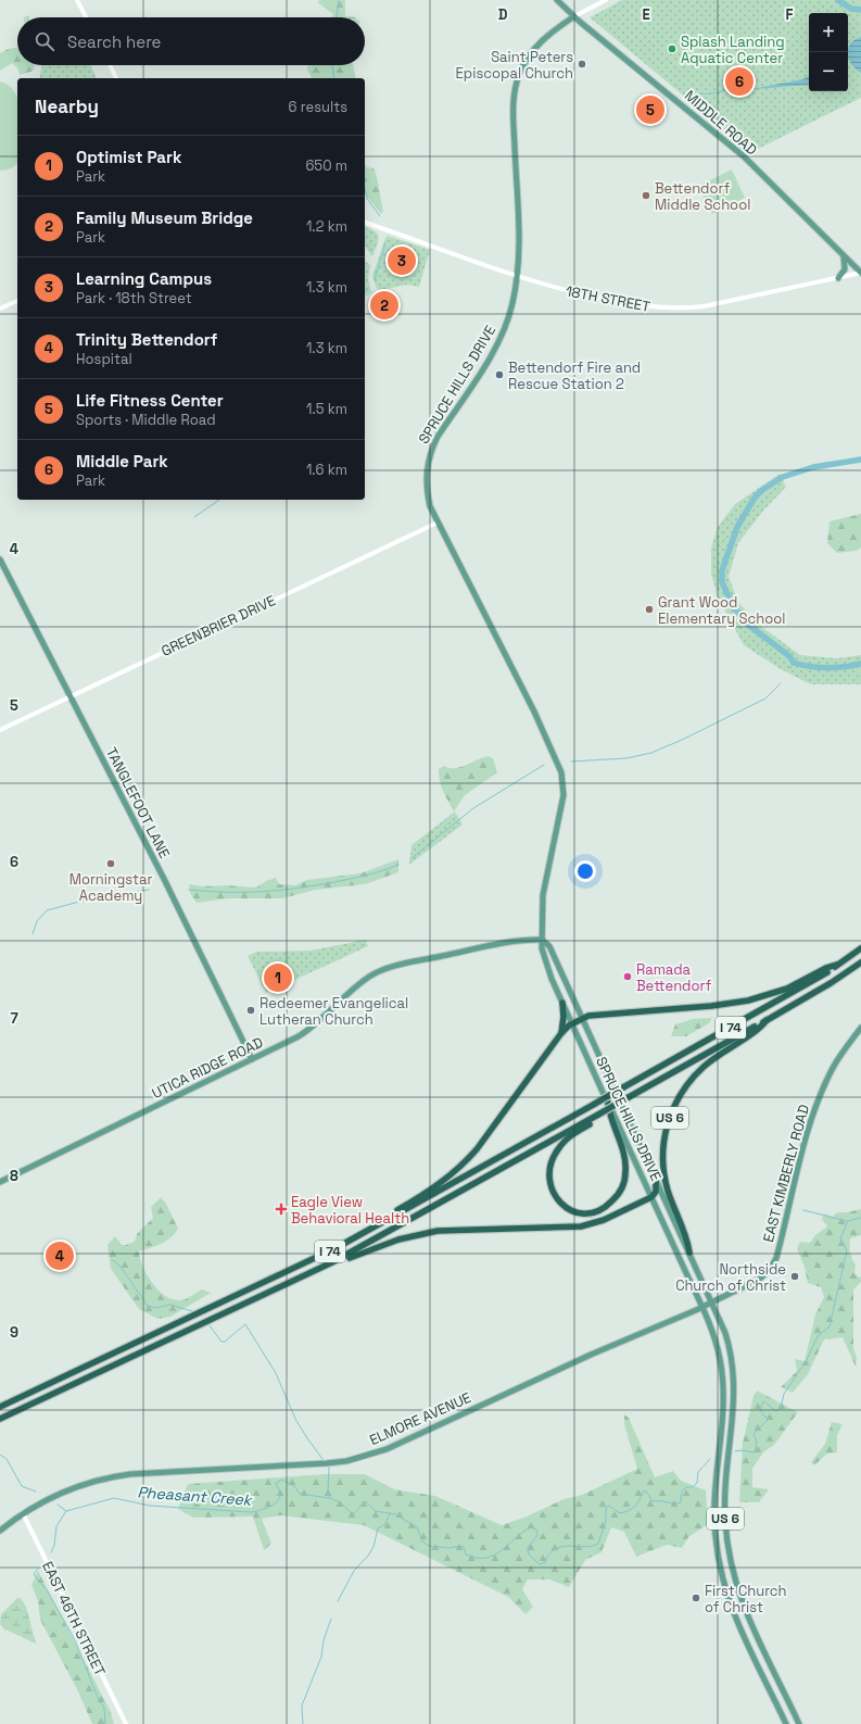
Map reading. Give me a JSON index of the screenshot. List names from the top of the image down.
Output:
{
  "streets": {
    "highway": ["I 74", "US 6"],
    "main road": [
      "MIDDLE ROAD",
      "SPRUCE HILLS DRIVE",
      "TANGLEFOOT LANE",
      "UTICA RIDGE ROAD",
      "EAST KIMBERLY ROAD",
      "ELMORE AVENUE"
    ],
    "street": ["18TH STREET", "GREENBRIER DRIVE", "EAST 46TH STREET"]
  },
  "crossings": [
    ["MIDDLE ROAD", "18TH STREET"],
    ["MIDDLE ROAD", "SPRUCE HILLS DRIVE"],
    ["18TH STREET", "SPRUCE HILLS DRIVE"],
    ["SPRUCE HILLS DRIVE", "GREENBRIER DRIVE"],
    ["SPRUCE HILLS DRIVE", "I 74"],
    ["SPRUCE HILLS DRIVE", "UTICA RIDGE ROAD"],
    ["SPRUCE HILLS DRIVE", "US 6"],
    ["SPRUCE HILLS DRIVE", "ELMORE AVENUE"],
    ["GREENBRIER DRIVE", "TANGLEFOOT LANE"],
    ["TANGLEFOOT LANE", "UTICA RIDGE ROAD"],
    ["I 74", "US 6"],
    ["US 6", "ELMORE AVENUE"],
    ["EAST KIMBERLY ROAD", "ELMORE AVENUE"],
    ["ELMORE AVENUE", "EAST 46TH STREET"]
  ],
  "water": ["Pheasant Creek"],
  "places": {
    "other": [
      "Splash Landing Aquatic Center",
      "Saint Peters Episcopal Church",
      "Bettendorf Middle School",
      "Bettendorf Fire and Rescue Station 2",
      "Grant Wood Elementary School",
      "Morningstar Academy",
      "Ramada Bettendorf",
      "Redeemer Evangelical Lutheran Church",
      "Northside Church of Christ",
      "First Church of Christ"
    ],
    "health": ["Eagle View Behavioral Health"]
  },
  "page": {
    "map_buttons": ["+", "−"],
    "search": "Search here",
    "pins": [
      "6",
      "5",
      "3",
      "2",
      "1",
      "4"
    ],
    "heading": ["Nearby", "6 results"],
    "list": [
      {
        "mark": "1",
        "name": "Optimist Park",
        "note": "Park",
        "value": "650 m"
      },
      {
        "mark": "2",
        "name": "Family Museum Bridge",
        "note": "Park",
        "value": "1.2 km"
      },
      {
        "mark": "3",
        "name": "Learning Campus",
        "note": "Park · 18th Street",
        "value": "1.3 km"
      },
      {
        "mark": "4",
        "name": "Trinity Bettendorf",
        "note": "Hospital",
        "value": "1.3 km"
      },
      {
        "mark": "5",
        "name": "Life Fitness Center",
        "note": "Sports · Middle Road",
        "value": "1.5 km"
      },
      {
        "mark": "6",
        "name": "Middle Park",
        "note": "Park",
        "value": "1.6 km"
      }
    ]
  },
  "grid": {
    "columns": ["D", "E", "F"],
    "rows": [
      "4",
      "5",
      "6",
      "7",
      "8",
      "9"
    ]
  }
}
